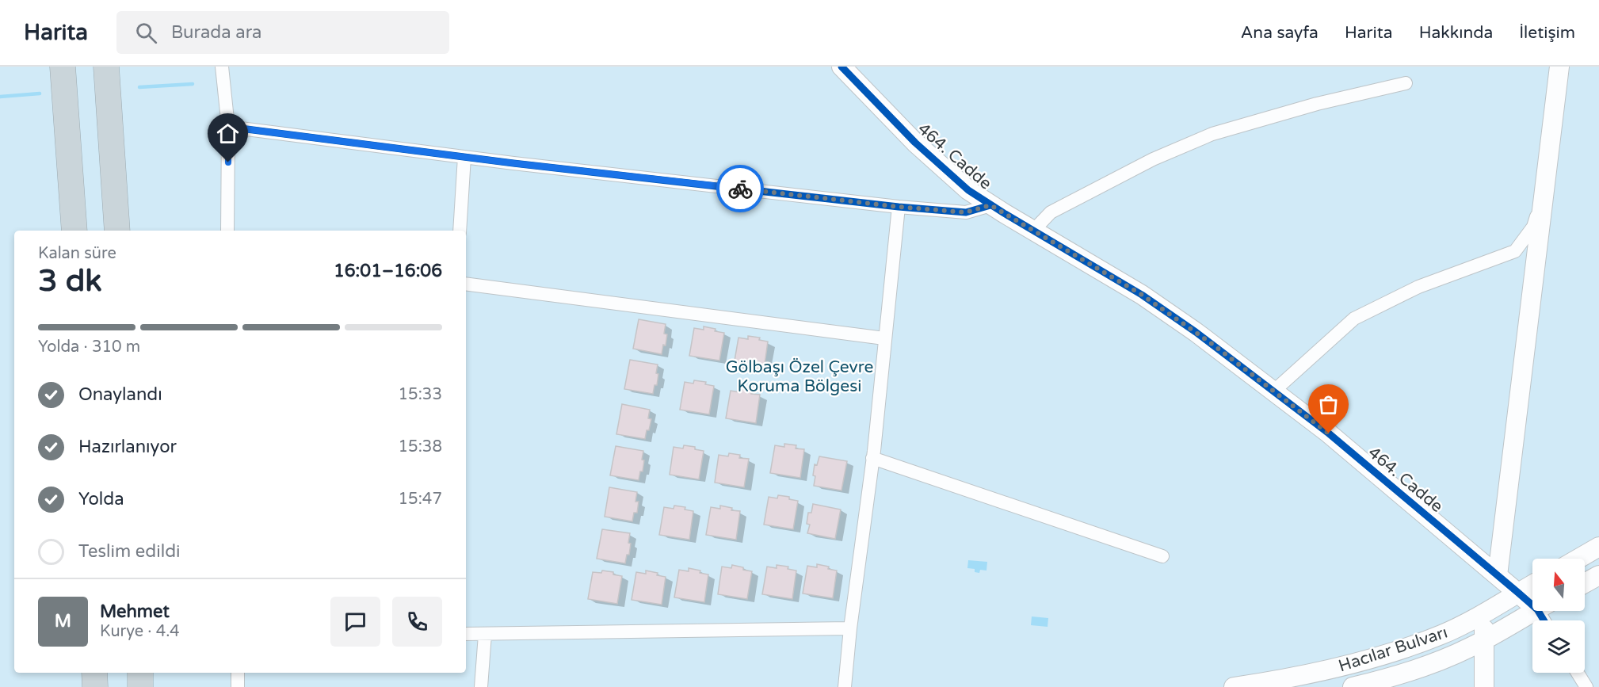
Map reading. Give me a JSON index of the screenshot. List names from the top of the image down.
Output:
{
  "streets": {
    "street": ["464. Cadde", "Hacılar Bulvarı"]
  },
  "crossings": [
    ["464. Cadde", "Hacılar Bulvarı"]
  ],
  "parks": ["Gölbaşı Özel Çevre Koruma Bölgesi"],
  "north": "top",
  "page": {
    "header": "Harita",
    "search": "Burada ara",
    "nav": [
      "Ana sayfa",
      "Harita",
      "Hakkında",
      "İletişim"
    ],
    "heading": ["3 dk", "Kalan süre", "16:01–16:06"],
    "panel": ["Mehmet", "Kurye · 4.4"],
    "bar": "Yolda · 310 m",
    "list": [
      ["Onaylandı", "15:33"],
      ["Hazırlanıyor", "15:38"],
      ["Yolda", "15:47"],
      "Teslim edildi"
    ],
    "round": "M"
  }
}
